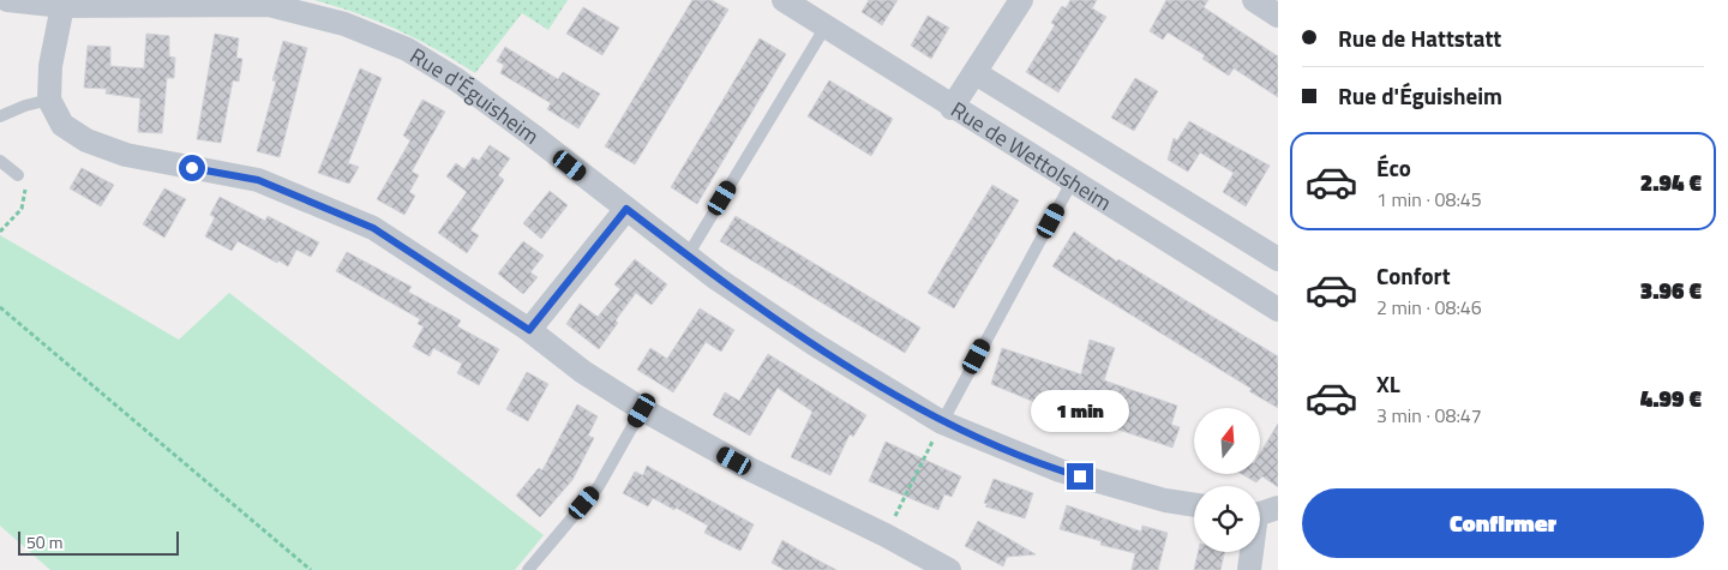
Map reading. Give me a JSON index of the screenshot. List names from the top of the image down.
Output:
{
  "streets": {
    "street": ["Rue d'Éguisheim", "Rue de Wettolsheim"]
  },
  "scale_bar": "50 m",
  "north": "top",
  "page": {
    "banner": ["Rue de Hattstatt", "Rue d'Éguisheim"],
    "list": [
      {
        "name": "Éco",
        "note": "1 min · 08:45",
        "value": "2.94 €"
      },
      {
        "name": "Confort",
        "note": "2 min · 08:46",
        "value": "3.96 €"
      },
      {
        "name": "XL",
        "note": "3 min · 08:47",
        "value": "4.99 €"
      }
    ],
    "bubble": "1 min",
    "buttons": "Confirmer",
    "scale": "50 m"
  }
}
